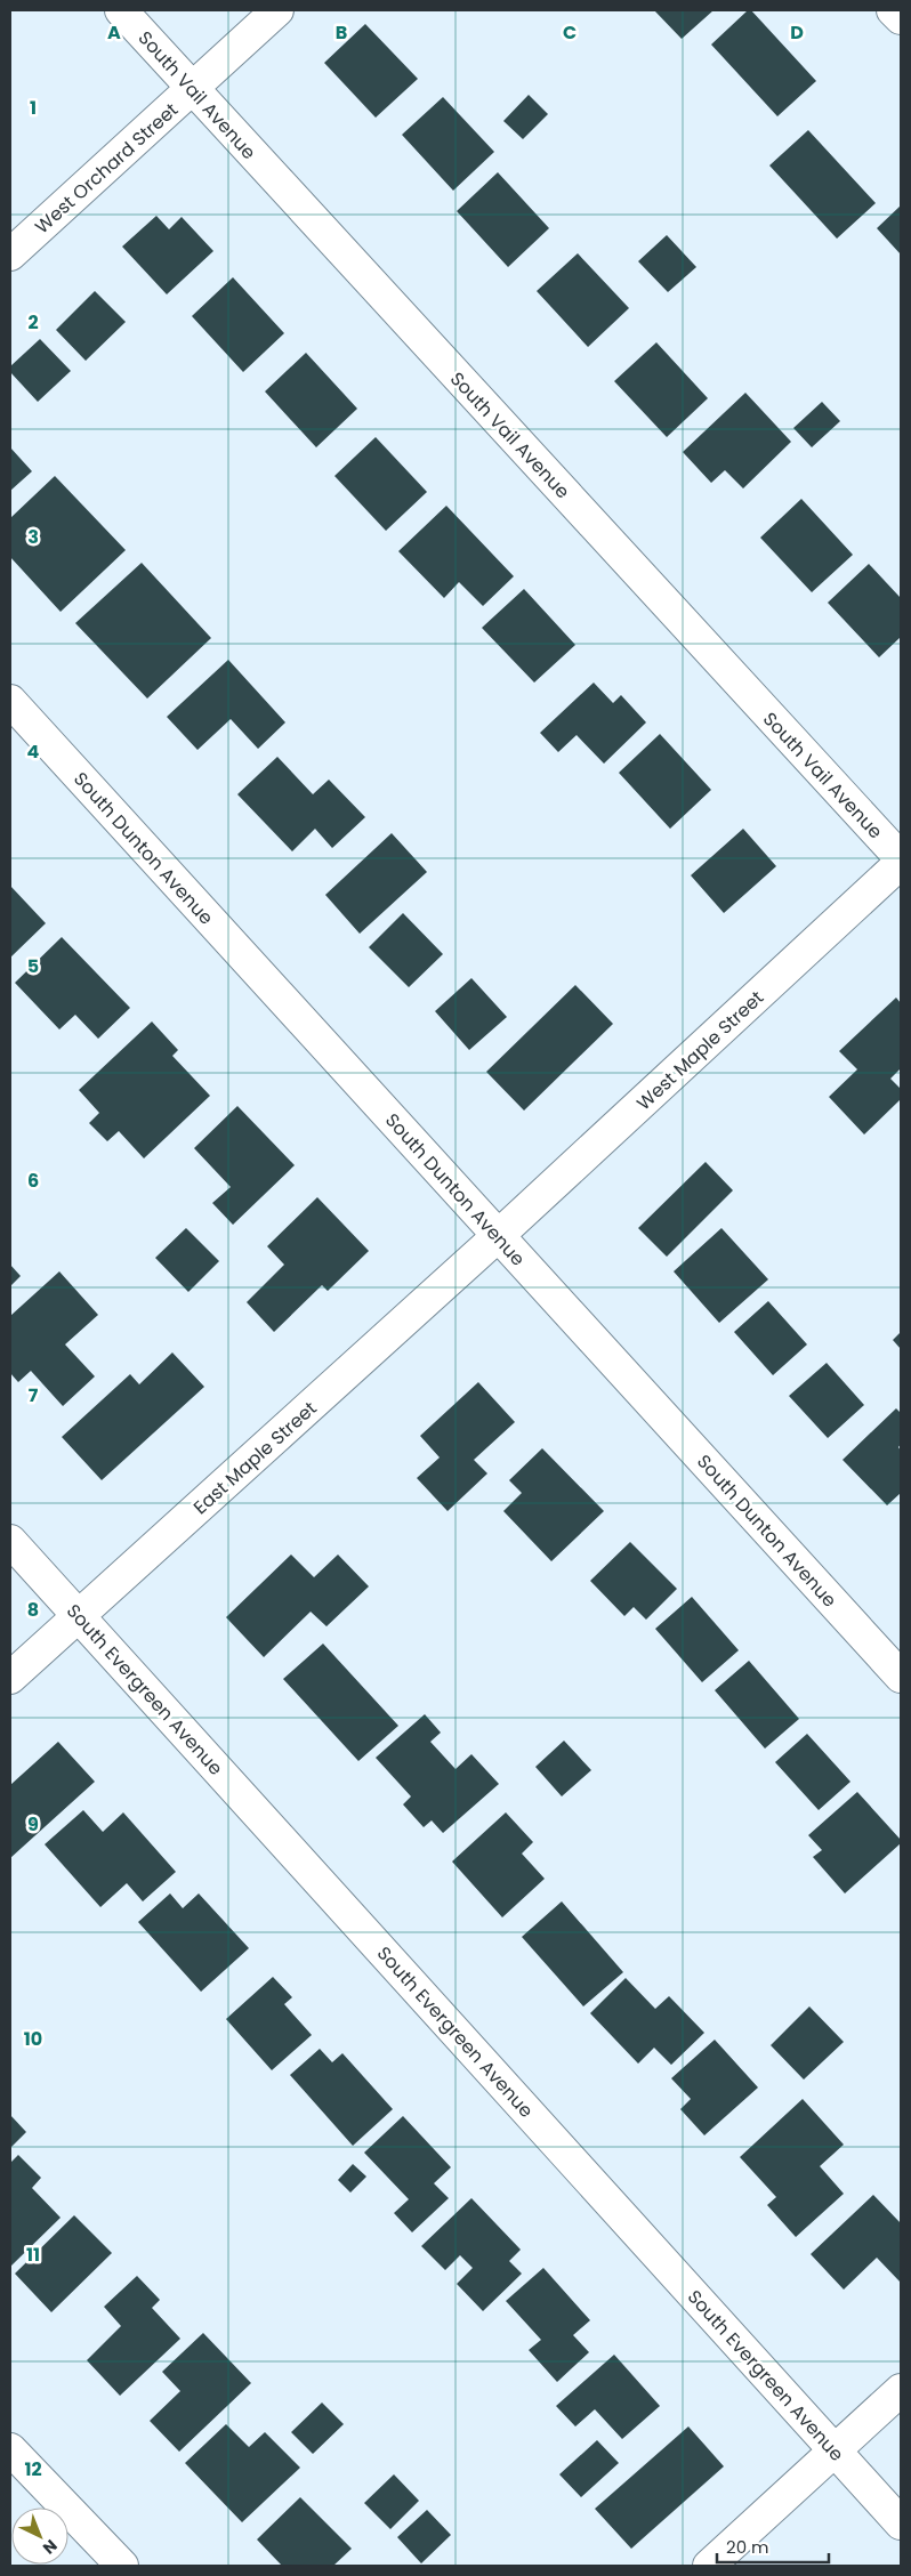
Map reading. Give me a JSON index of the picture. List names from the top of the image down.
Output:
{
  "streets": {
    "street": [
      "South Vail Avenue",
      "West Orchard Street",
      "South Dunton Avenue",
      "West Maple Street",
      "East Maple Street",
      "South Evergreen Avenue"
    ]
  },
  "crossings": [
    ["South Vail Avenue", "West Orchard Street"],
    ["South Dunton Avenue", "West Maple Street"],
    ["South Dunton Avenue", "East Maple Street"],
    ["West Maple Street", "East Maple Street"],
    ["East Maple Street", "South Evergreen Avenue"]
  ],
  "scale_bar": "20 m",
  "north": "bottom right",
  "grid": {
    "columns": [
      "A",
      "B",
      "C",
      "D"
    ],
    "rows": [
      "1",
      "2",
      "3",
      "4",
      "5",
      "6",
      "7",
      "8",
      "9",
      "10",
      "11",
      "12"
    ]
  }
}
